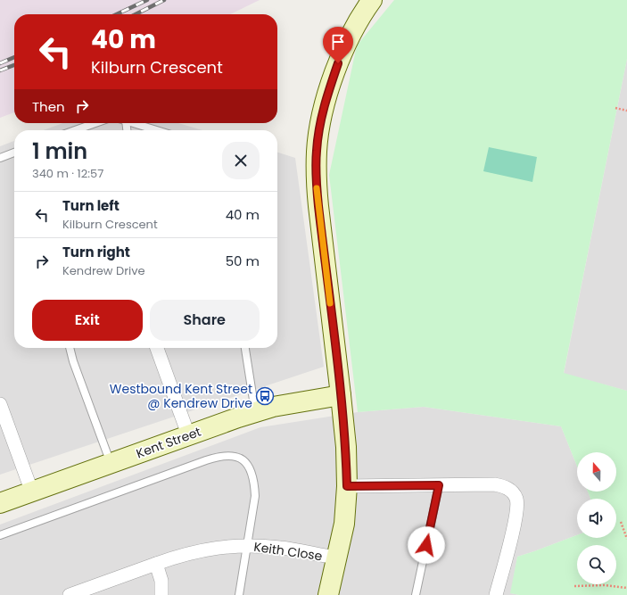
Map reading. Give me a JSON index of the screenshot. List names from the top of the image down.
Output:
{
  "streets": {
    "street": ["Kent Street", "Keith Close"]
  },
  "places": {
    "bus stop": ["Westbound Kent Street @ Kendrew Drive"]
  },
  "north": "top",
  "page": {
    "turn": ["40 m", "Kilburn Crescent"],
    "then": "Then",
    "heading": ["1 min", "340 m · 12:57"],
    "list": [
      {
        "name": "Turn left",
        "note": "Kilburn Crescent",
        "value": "40 m"
      },
      {
        "name": "Turn right",
        "note": "Kendrew Drive",
        "value": "50 m"
      }
    ],
    "buttons": ["Exit", "Share"]
  }
}
